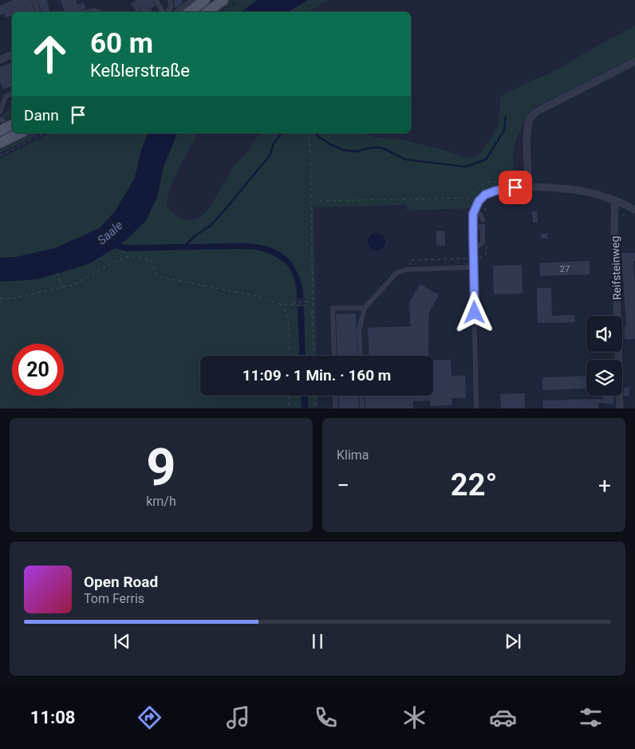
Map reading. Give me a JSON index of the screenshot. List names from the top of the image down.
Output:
{
  "streets": {
    "street": ["Reifsteinweg"]
  },
  "water": ["Saale"],
  "house_numbers": ["27"],
  "page": {
    "turn": ["60 m", "Keßlerstraße"],
    "then": "Dann",
    "limit": "20",
    "trip": "11:09 · 1 Min. · 160 m",
    "tile": [
      ["9", "km/h"],
      "Klima"
    ],
    "heat": ["−", "22°", "+"],
    "song": ["Open Road", "Tom Ferris"],
    "tabs": "11:08"
  }
}
